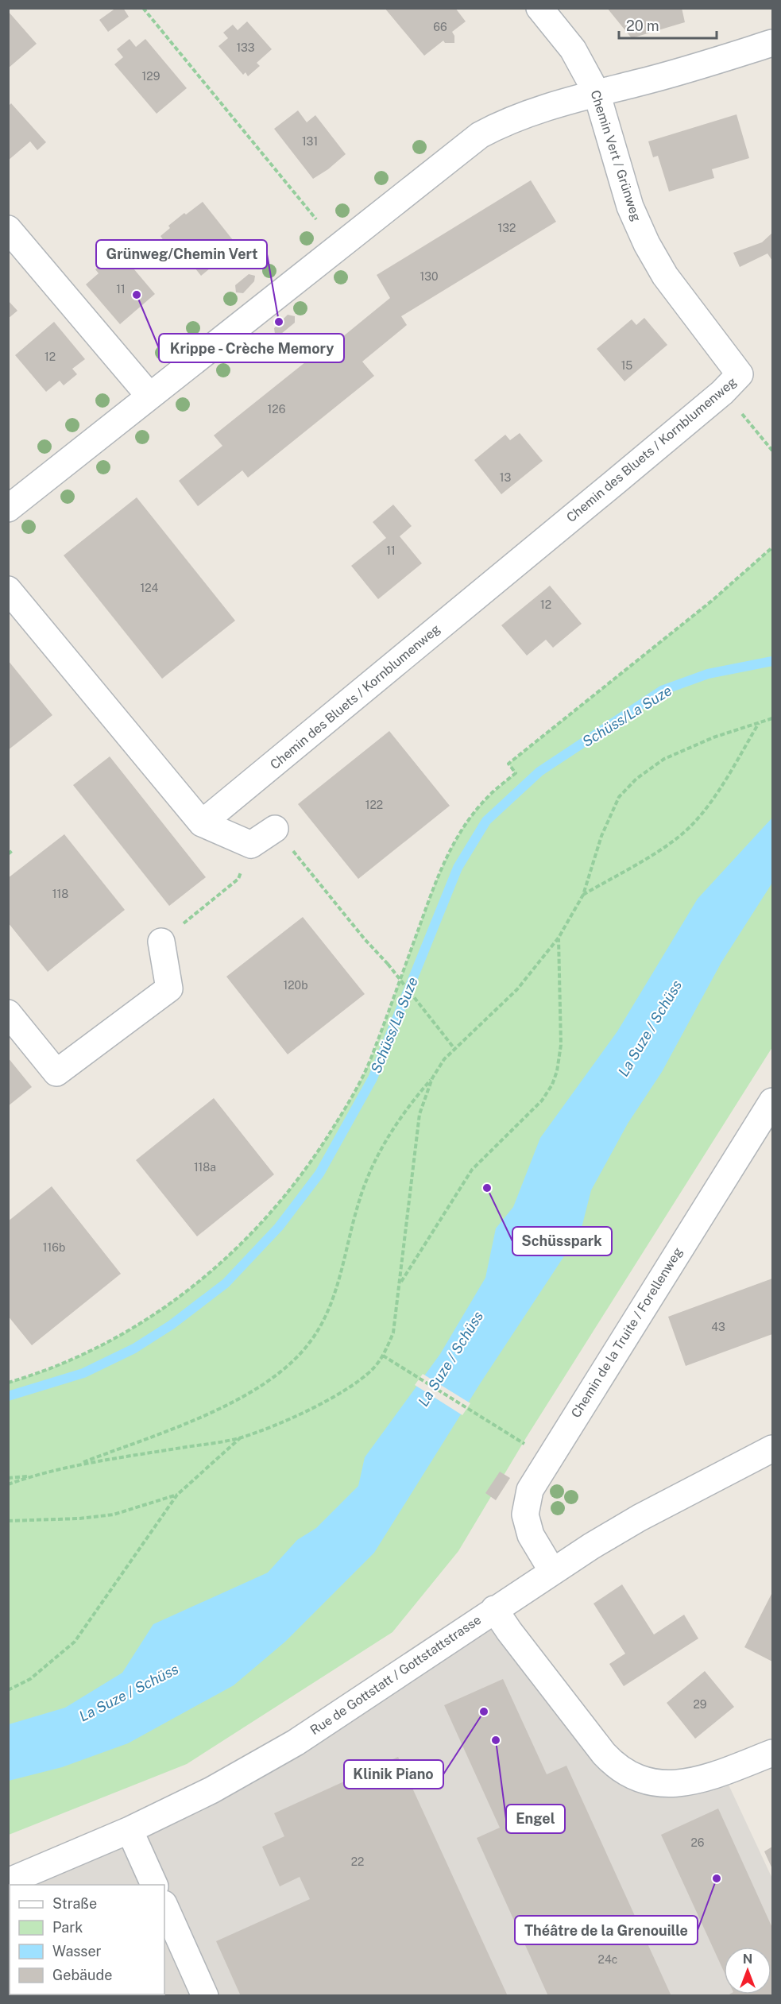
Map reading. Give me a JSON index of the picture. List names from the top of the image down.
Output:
{
  "streets": {
    "street": [
      "Chemin Vert / Grünweg",
      "Chemin des Bluets / Kornblumenweg",
      "Chemin de la Truite / Forellenweg",
      "Rue de Gottstatt / Gottstattstrasse"
    ]
  },
  "crossings": [
    ["Chemin Vert / Grünweg", "Chemin des Bluets / Kornblumenweg"],
    ["Chemin de la Truite / Forellenweg", "Rue de Gottstatt / Gottstattstrasse"]
  ],
  "water": ["Schüss/La Suze", "La Suze / Schüss"],
  "places": [
    "Krippe - Crèche Memory",
    "Grünweg/Chemin Vert",
    "Schüsspark",
    "Klinik Piano",
    "Engel",
    "Théâtre de la Grenouille"
  ],
  "house_numbers": [
    "66",
    "133",
    "129",
    "131",
    "132",
    "130",
    "11",
    "12",
    "15",
    "126",
    "13",
    "11",
    "124",
    "12",
    "122",
    "118",
    "120b",
    "118a",
    "116b",
    "43",
    "29",
    "26",
    "22",
    "24c"
  ],
  "legend": [
    "Straße",
    "Park",
    "Wasser",
    "Gebäude"
  ],
  "scale_bar": "20 m",
  "north": "top"
}
